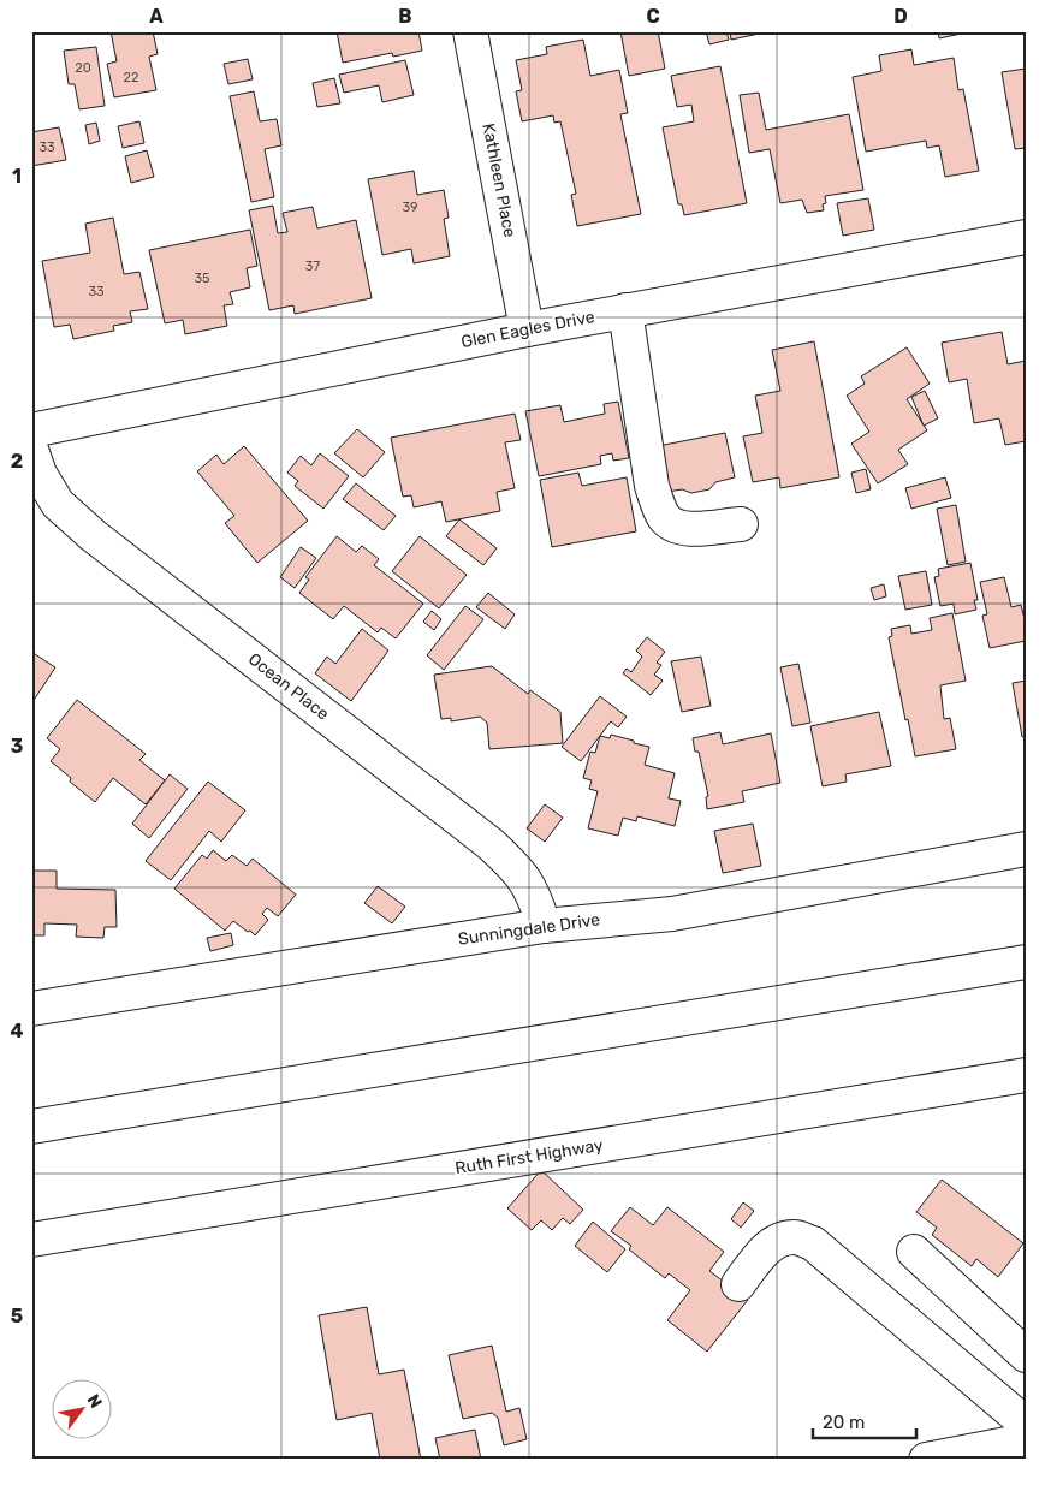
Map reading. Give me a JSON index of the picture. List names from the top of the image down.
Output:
{
  "streets": {
    "main road": [
      "Kathleen Place",
      "Glen Eagles Drive",
      "Ocean Place",
      "Sunningdale Drive",
      "Ruth First Highway"
    ]
  },
  "crossings": [
    ["Kathleen Place", "Glen Eagles Drive"],
    ["Ocean Place", "Sunningdale Drive"]
  ],
  "house_numbers": [
    "20",
    "22",
    "33",
    "39",
    "37",
    "35",
    "33"
  ],
  "scale_bar": "20 m",
  "north": "top right",
  "grid": {
    "columns": [
      "A",
      "B",
      "C",
      "D"
    ],
    "rows": [
      "1",
      "2",
      "3",
      "4",
      "5"
    ]
  }
}
